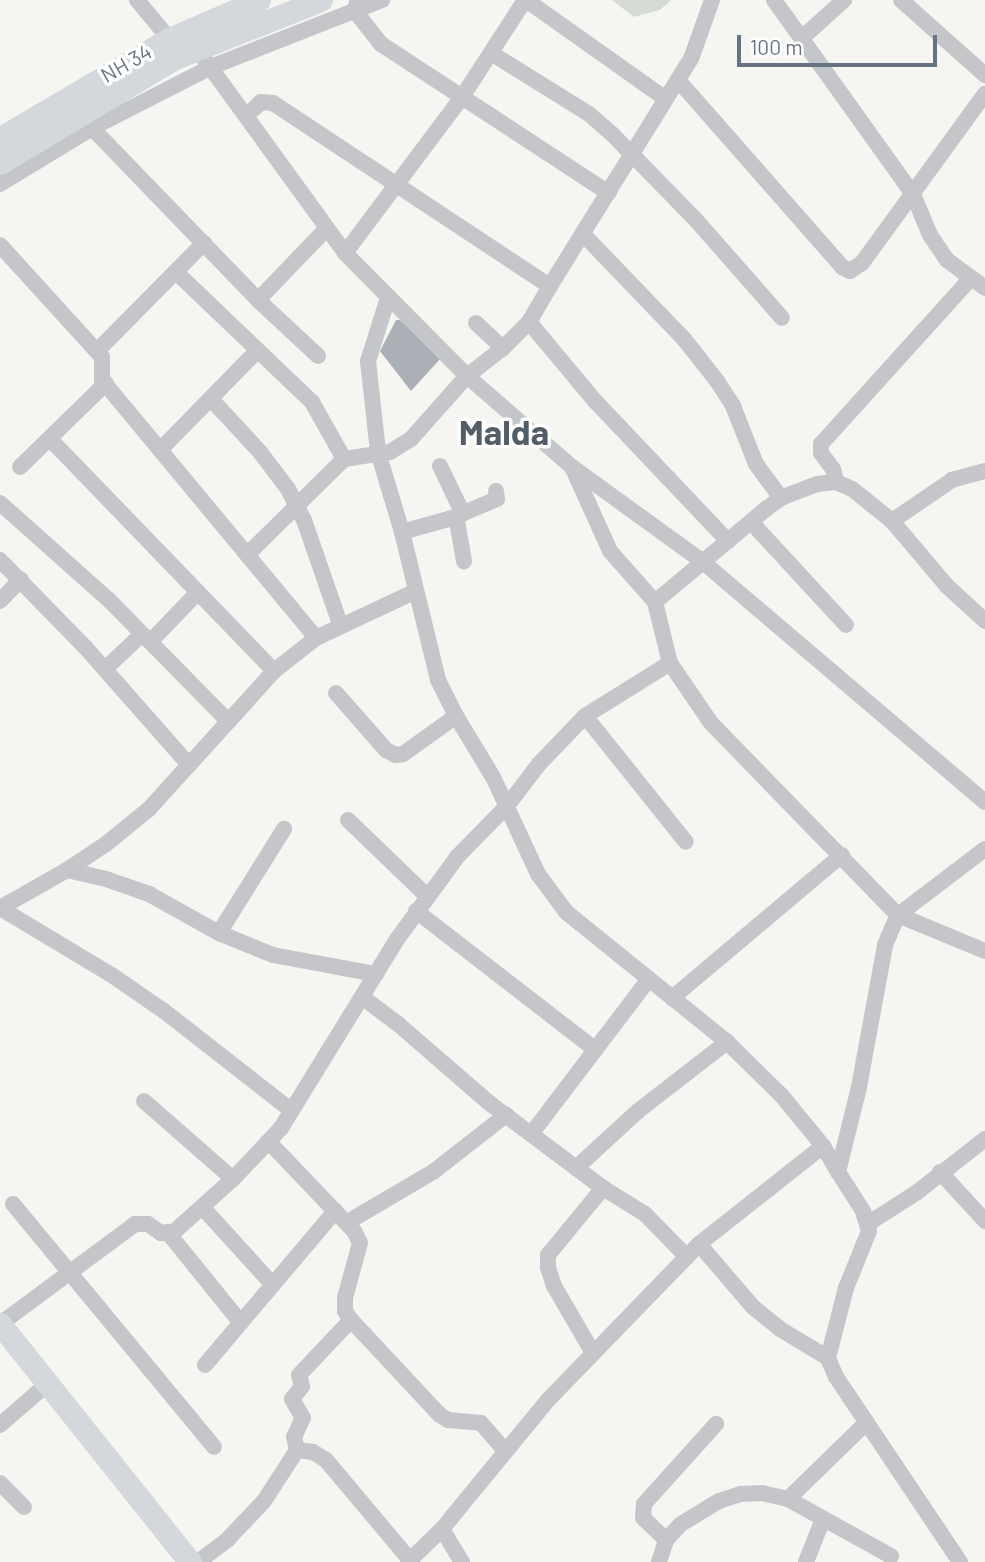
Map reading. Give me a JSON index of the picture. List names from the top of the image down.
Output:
{
  "streets": {
    "main road": ["NH 34"]
  },
  "districts": ["Malda"],
  "scale_bar": "100 m"
}
